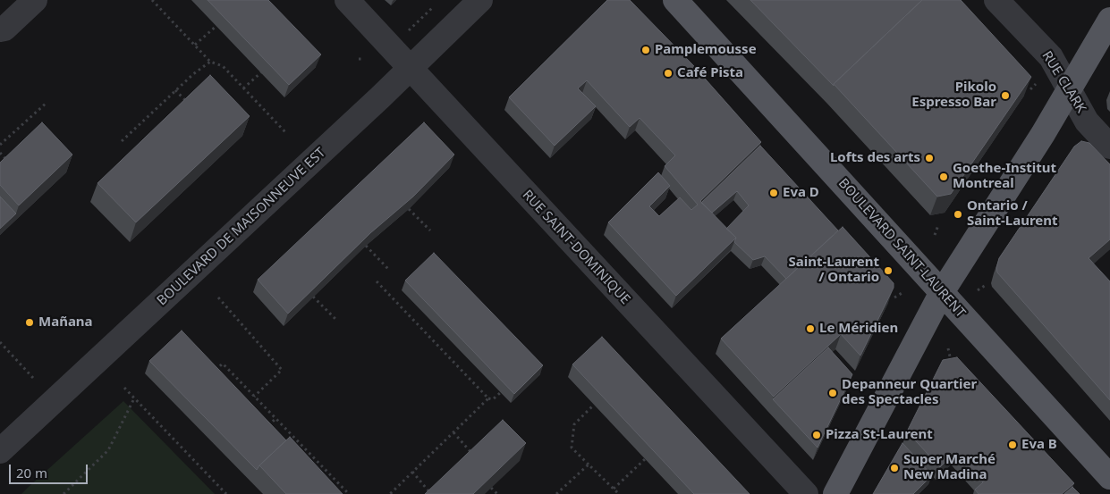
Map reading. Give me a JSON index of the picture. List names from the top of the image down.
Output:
{
  "streets": {
    "main road": ["BOULEVARD SAINT-LAURENT"],
    "street": ["RUE CLARK", "BOULEVARD DE MAISONNEUVE EST", "RUE SAINT-DOMINIQUE"]
  },
  "crossings": [
    ["BOULEVARD DE MAISONNEUVE EST", "RUE SAINT-DOMINIQUE"]
  ],
  "places": [
    "Pamplemousse",
    "Café Pista",
    "Pikolo Espresso Bar",
    "Lofts des arts",
    "Goethe-Institut Montreal",
    "Eva D",
    "Ontario / Saint-Laurent",
    "Saint-Laurent / Ontario",
    "Mañana",
    "Le Méridien",
    "Depanneur Quartier des Spectacles",
    "Pizza St-Laurent",
    "Eva B",
    "Super Marché New Madina"
  ],
  "scale_bar": "20 m"
}
